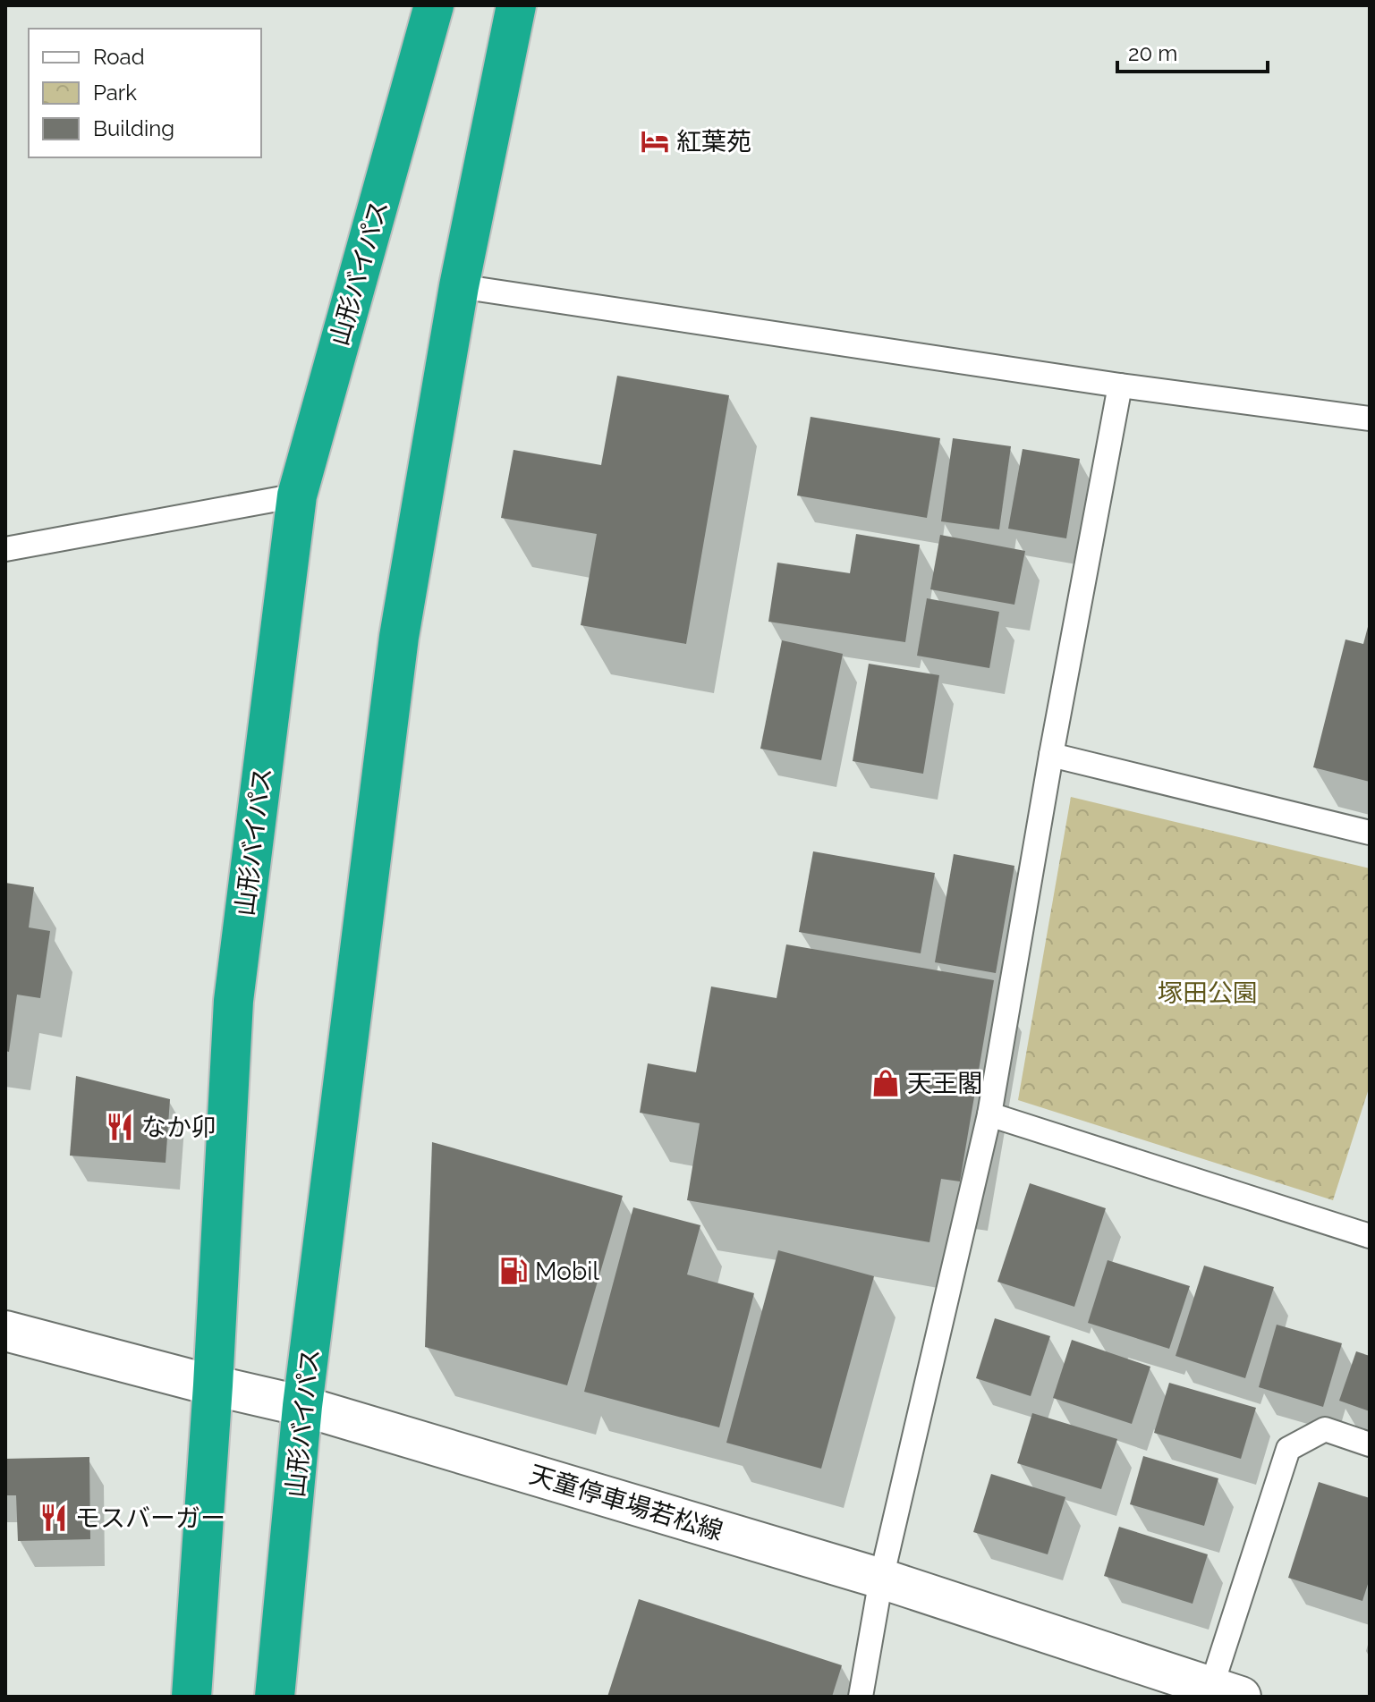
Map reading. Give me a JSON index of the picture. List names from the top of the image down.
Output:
{
  "streets": {
    "highway": ["山形バイパス"],
    "main road": ["天童停車場若松線"]
  },
  "crossings": [
    ["山形バイパス", "天童停車場若松線"]
  ],
  "parks": ["塚田公園"],
  "places": {
    "hotel": ["紅葉苑"],
    "shop": ["天王閣"],
    "restaurant": ["なか卯", "モスバーガー"],
    "fuel station": ["Mobil"]
  },
  "legend": ["Road", "Park", "Building"],
  "scale_bar": "20 m"
}
